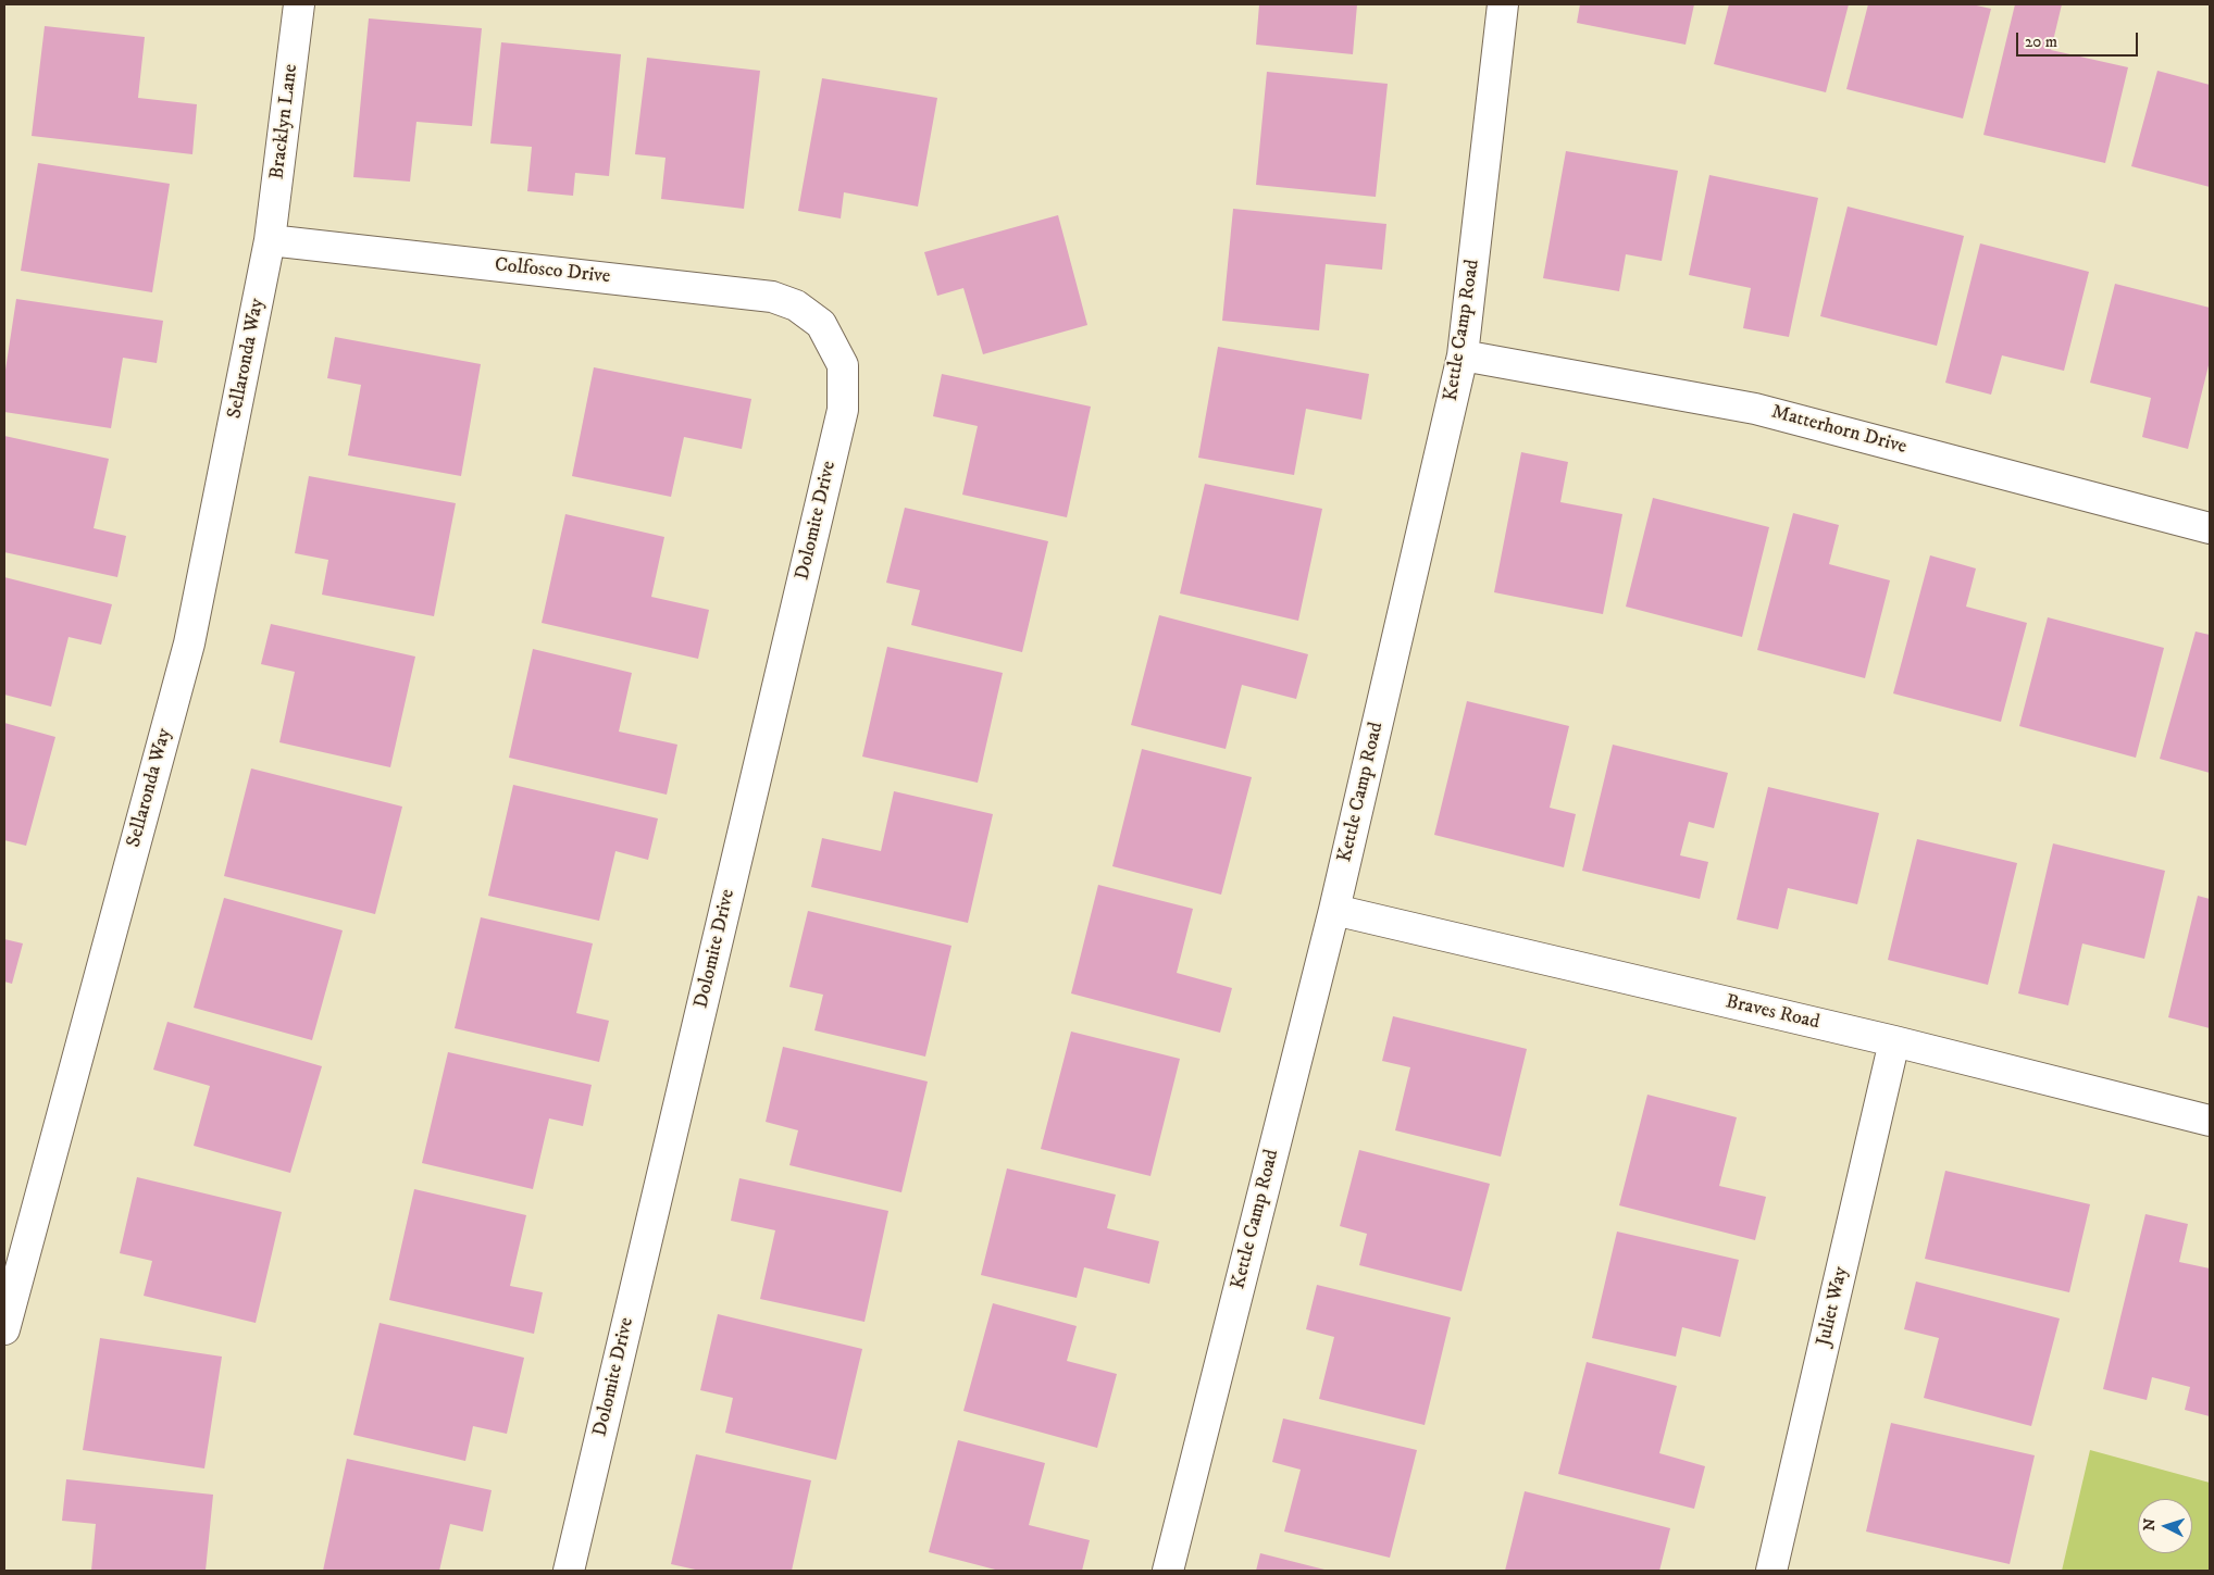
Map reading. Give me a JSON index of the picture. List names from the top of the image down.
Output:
{
  "streets": {
    "street": [
      "Bracklyn Lane",
      "Colfosco Drive",
      "Kettle Camp Road",
      "Sellaronda Way",
      "Matterhorn Drive",
      "Dolomite Drive",
      "Braves Road",
      "Juliet Way"
    ]
  },
  "crossings": [
    ["Bracklyn Lane", "Colfosco Drive"],
    ["Bracklyn Lane", "Sellaronda Way"],
    ["Colfosco Drive", "Sellaronda Way"],
    ["Colfosco Drive", "Dolomite Drive"],
    ["Kettle Camp Road", "Matterhorn Drive"],
    ["Kettle Camp Road", "Braves Road"],
    ["Braves Road", "Juliet Way"]
  ],
  "scale_bar": "20 m",
  "north": "left"
}
